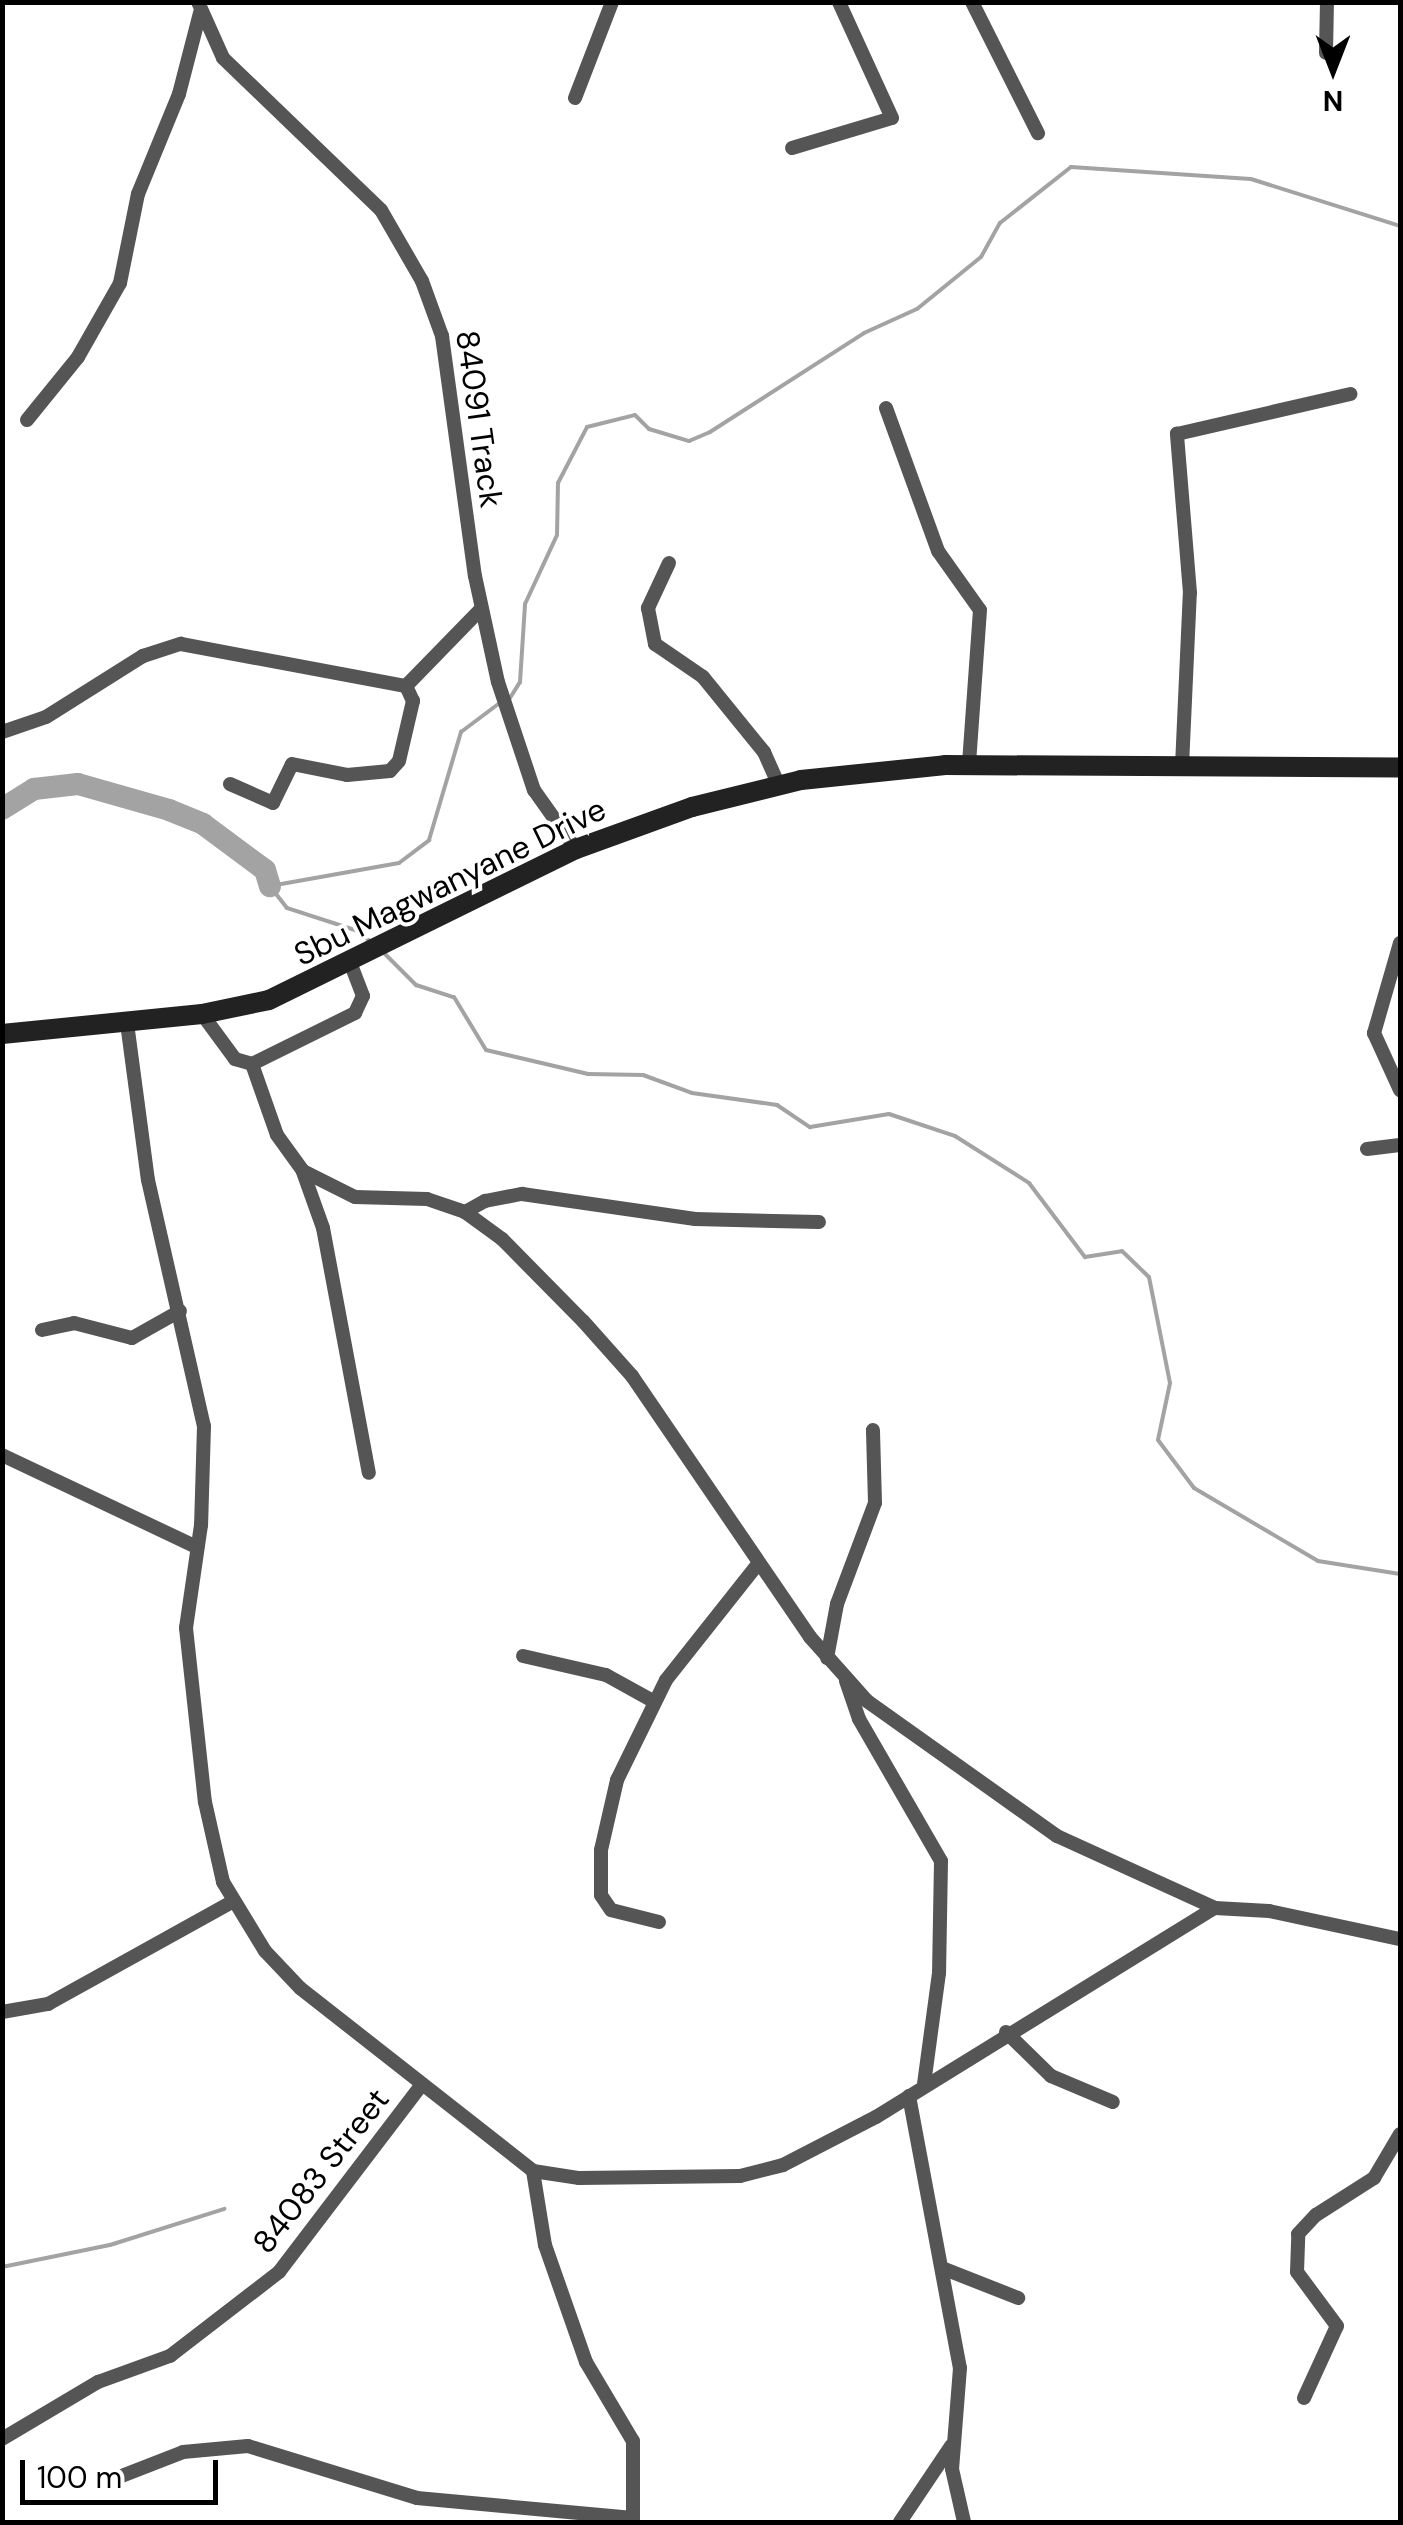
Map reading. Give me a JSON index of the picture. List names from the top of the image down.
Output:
{
  "streets": {
    "main road": ["Sbu Magwanyane Drive"],
    "street": ["84091 Track", "84083 Street"]
  },
  "crossings": [
    ["84091 Track", "Sbu Magwanyane Drive"]
  ],
  "scale_bar": "100 m",
  "north": "bottom"
}
